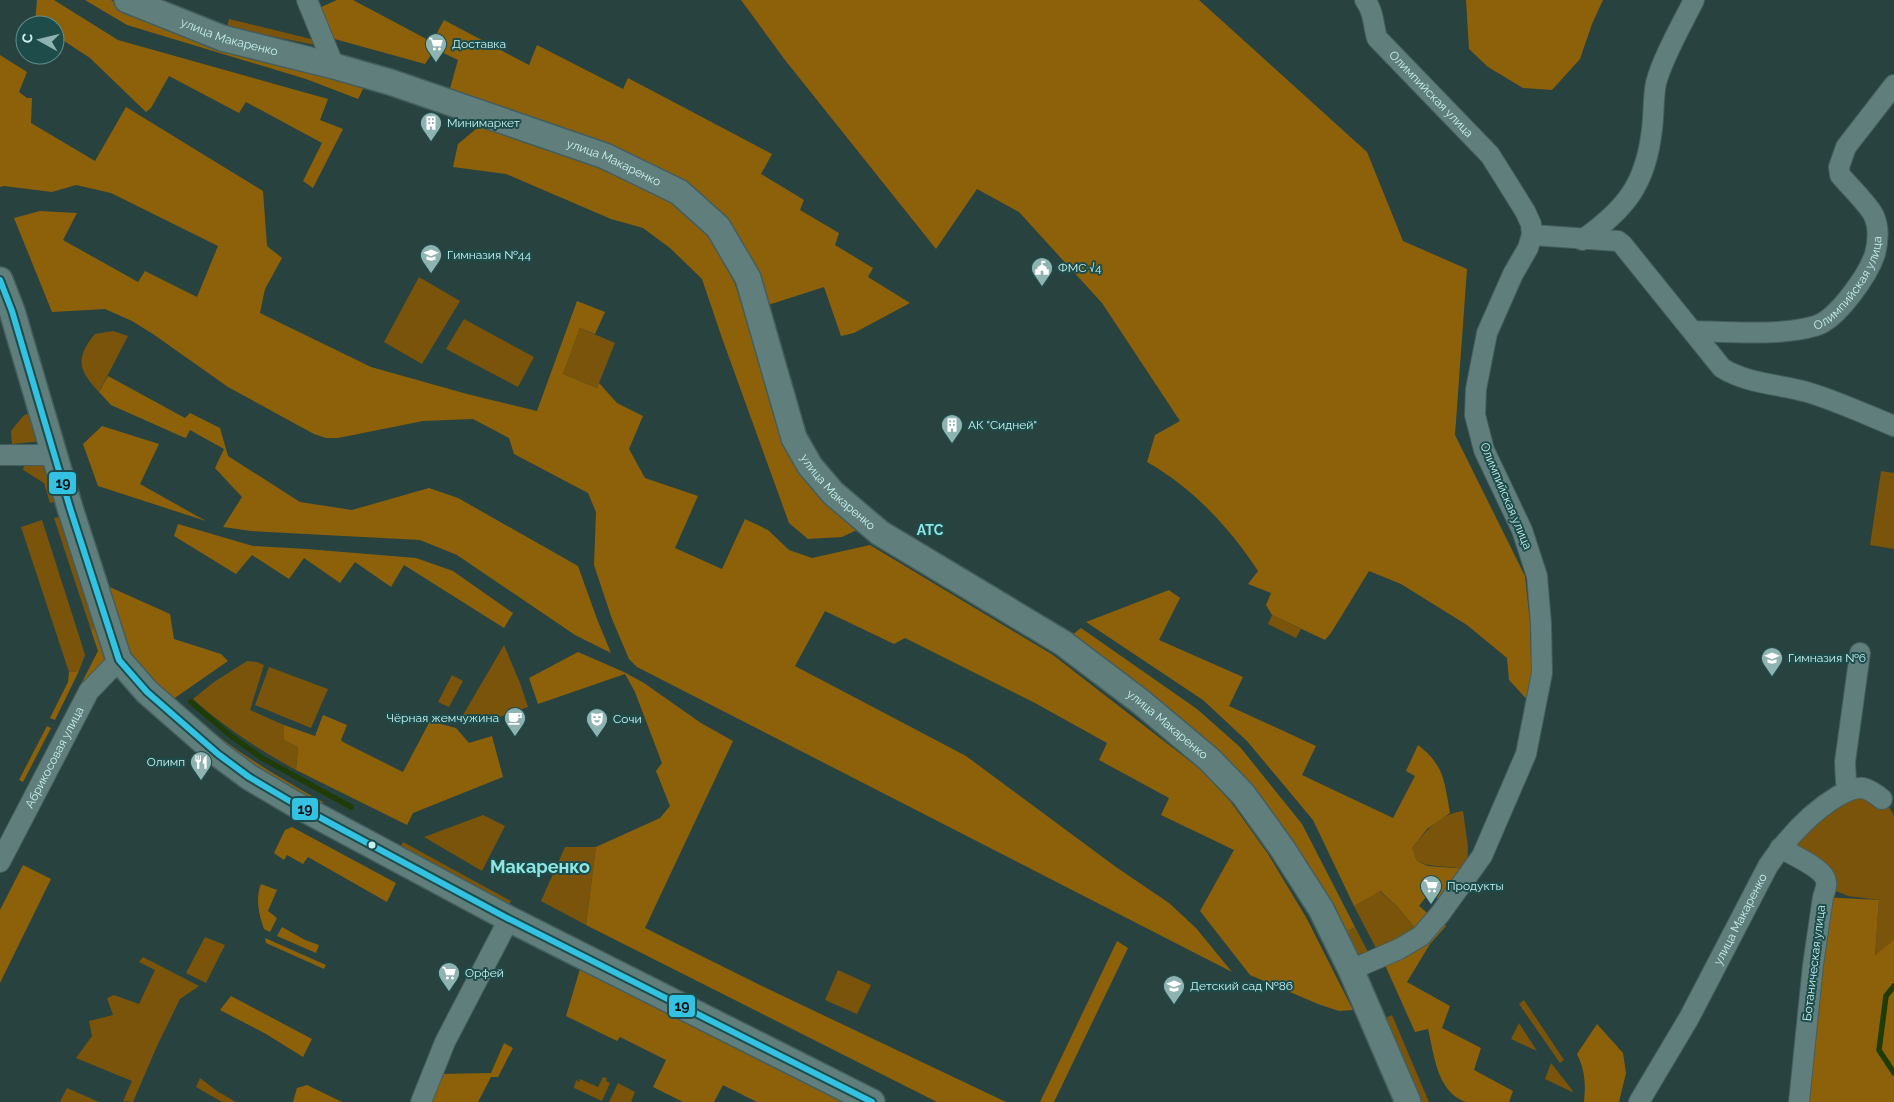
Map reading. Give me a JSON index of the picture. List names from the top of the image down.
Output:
{
  "streets": {
    "street": [
      "улица Макаренко",
      "Олимпийская улица",
      "Абрикосовая улица",
      "Ботаническая улица"
    ]
  },
  "crossings": [
    ["улица Макаренко", "Олимпийская улица"],
    ["улица Макаренко", "Ботаническая улица"]
  ],
  "districts": ["АТС", "Макаренко"],
  "places": {
    "supermarket": ["Доставка", "Продукты", "Орфей"],
    "building": ["Минимаркет", "АК \"Сидней\""],
    "school or university": ["Гимназия №44", "Гимназия №6", "Детский сад №86"],
    "public building": ["ФМС √4"],
    "cafe": ["Чёрная жемчужина"],
    "theatre": ["Сочи"],
    "restaurant": ["Олимп"]
  },
  "lines": ["transit line 19"],
  "north": "left"
}
